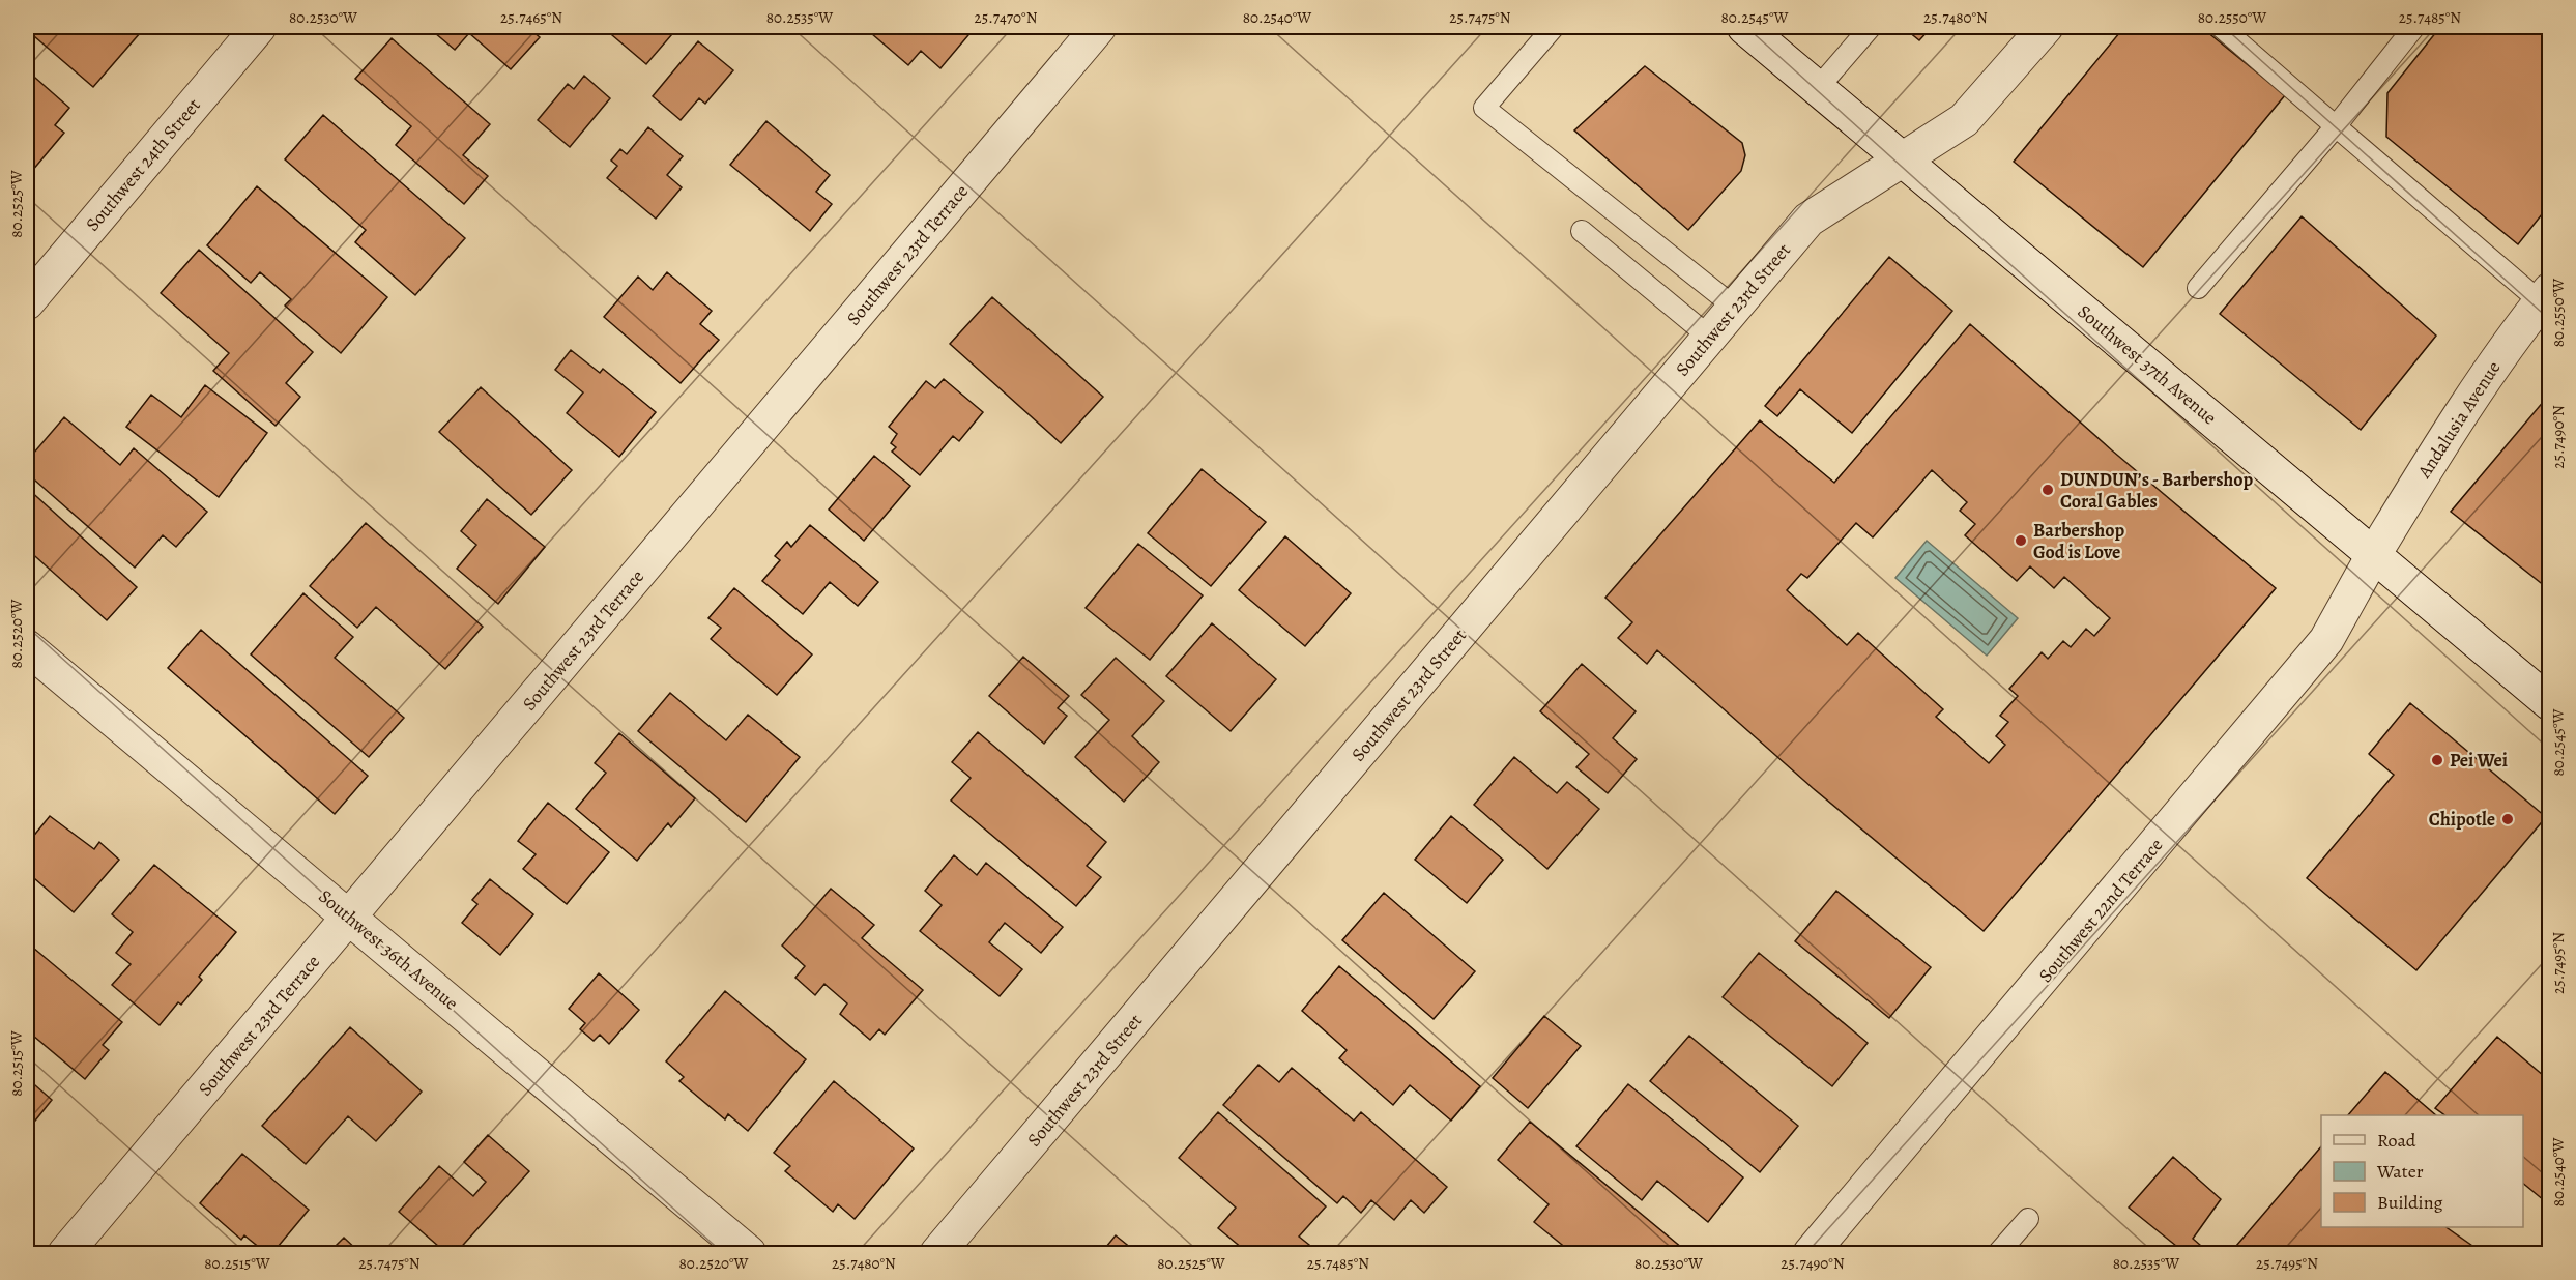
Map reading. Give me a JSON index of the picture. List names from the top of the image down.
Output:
{
  "streets": {
    "street": [
      "Southwest 24th Street",
      "Southwest 23rd Terrace",
      "Southwest 23rd Street",
      "Southwest 37th Avenue",
      "Andalusia Avenue",
      "Southwest 22nd Terrace",
      "Southwest 36th Avenue"
    ]
  },
  "crossings": [
    ["Southwest 23rd Terrace", "Southwest 36th Avenue"],
    ["Southwest 23rd Street", "Southwest 37th Avenue"],
    ["Southwest 37th Avenue", "Andalusia Avenue"],
    ["Southwest 37th Avenue", "Southwest 22nd Terrace"],
    ["Andalusia Avenue", "Southwest 22nd Terrace"]
  ],
  "places": [
    "DUNDUN’s - Barbershop Coral Gables",
    "Barbershop God is Love",
    "Pei Wei",
    "Chipotle"
  ],
  "legend": ["Road", "Water", "Building"],
  "coordinates": [
    "80.2530°W",
    "25.7465°N",
    "80.2535°W",
    "25.7470°N",
    "80.2540°W",
    "25.7475°N",
    "80.2545°W",
    "25.7480°N",
    "80.2550°W",
    "25.7485°N",
    "80.2525°W",
    "25.7490°N",
    "80.2520°W",
    "25.7495°N",
    "80.2515°W"
  ]
}
